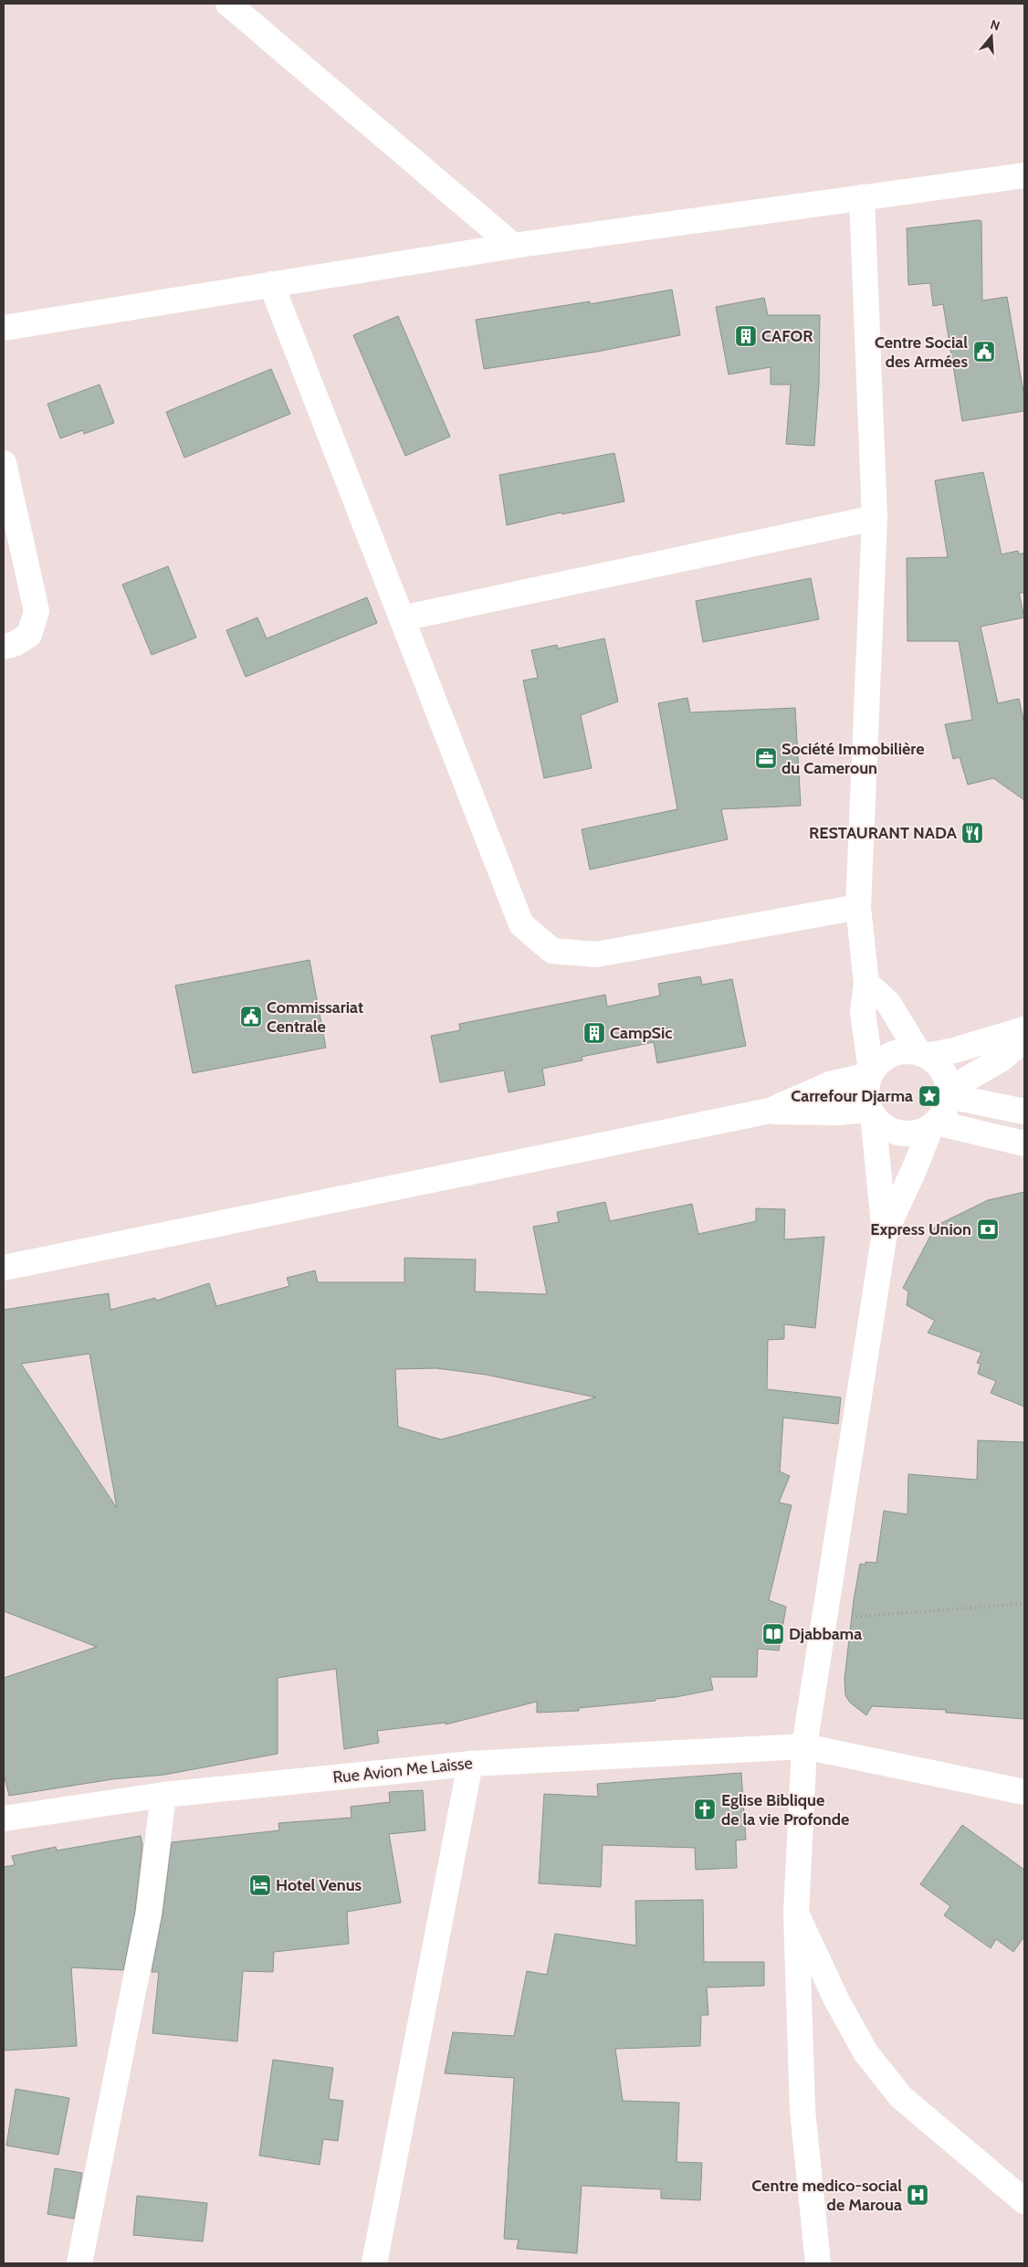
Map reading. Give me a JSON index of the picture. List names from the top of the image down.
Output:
{
  "streets": {
    "street": ["Rue Avion Me Laisse"]
  },
  "places": {
    "building": ["CAFOR", "CampSic"],
    "public building": ["Centre Social des Armées", "Commissariat Centrale"],
    "office": ["Société Immobilière du Cameroun"],
    "restaurant": ["RESTAURANT NADA"],
    "place": ["Carrefour Djarma"],
    "bank": ["Express Union"],
    "library": ["Djabbama"],
    "church": ["Eglise Biblique de la vie Profonde"],
    "hotel": ["Hotel Venus"],
    "hospital": ["Centre medico-social de Maroua"]
  },
  "north": "top"
}
